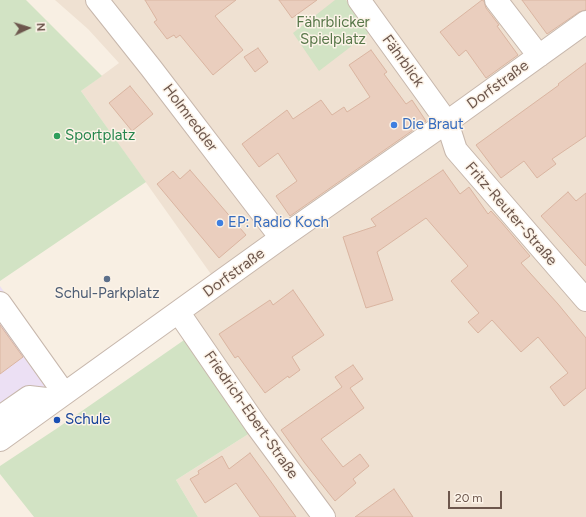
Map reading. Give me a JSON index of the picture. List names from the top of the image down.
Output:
{
  "streets": {
    "street": [
      "Fährblick",
      "Dorfstraße",
      "Holmredder",
      "Fritz-Reuter-Straße",
      "Friedrich-Ebert-Straße"
    ]
  },
  "crossings": [
    ["Fährblick", "Dorfstraße"],
    ["Fährblick", "Fritz-Reuter-Straße"],
    ["Dorfstraße", "Holmredder"],
    ["Dorfstraße", "Fritz-Reuter-Straße"],
    ["Dorfstraße", "Friedrich-Ebert-Straße"]
  ],
  "parks": ["Fährblicker Spielplatz"],
  "places": [
    "Die Braut",
    "Sportplatz",
    "EP: Radio Koch",
    "Schul-Parkplatz",
    "Schule"
  ],
  "scale_bar": "20 m",
  "north": "right"
}
